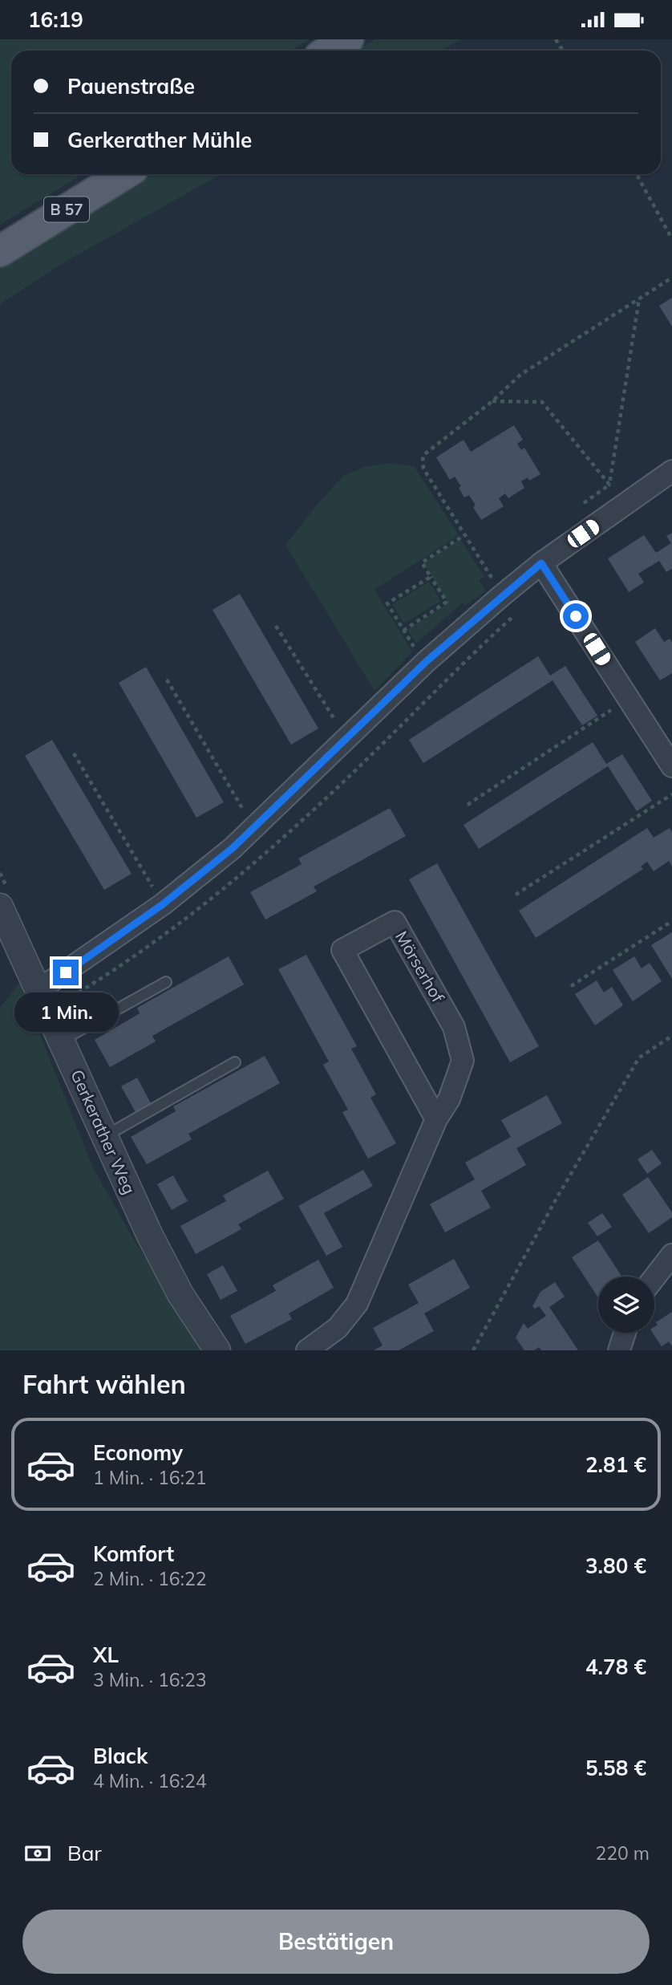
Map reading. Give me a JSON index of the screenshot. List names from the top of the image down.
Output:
{
  "streets": {
    "main road": ["B 57"],
    "street": ["Mörserhof", "Gerkerather Weg"]
  },
  "page": {
    "status": "16:19",
    "banner": ["Pauenstraße", "Gerkerather Mühle"],
    "bubble": "1 Min.",
    "heading": "Fahrt wählen",
    "list": [
      {
        "name": "Economy",
        "note": "1 Min. · 16:21",
        "value": "2.81 €"
      },
      {
        "name": "Komfort",
        "note": "2 Min. · 16:22",
        "value": "3.80 €"
      },
      {
        "name": "XL",
        "note": "3 Min. · 16:23",
        "value": "4.78 €"
      },
      {
        "name": "Black",
        "note": "4 Min. · 16:24",
        "value": "5.58 €"
      }
    ],
    "pay": ["Bar", "220 m"],
    "buttons": "Bestätigen"
  }
}
